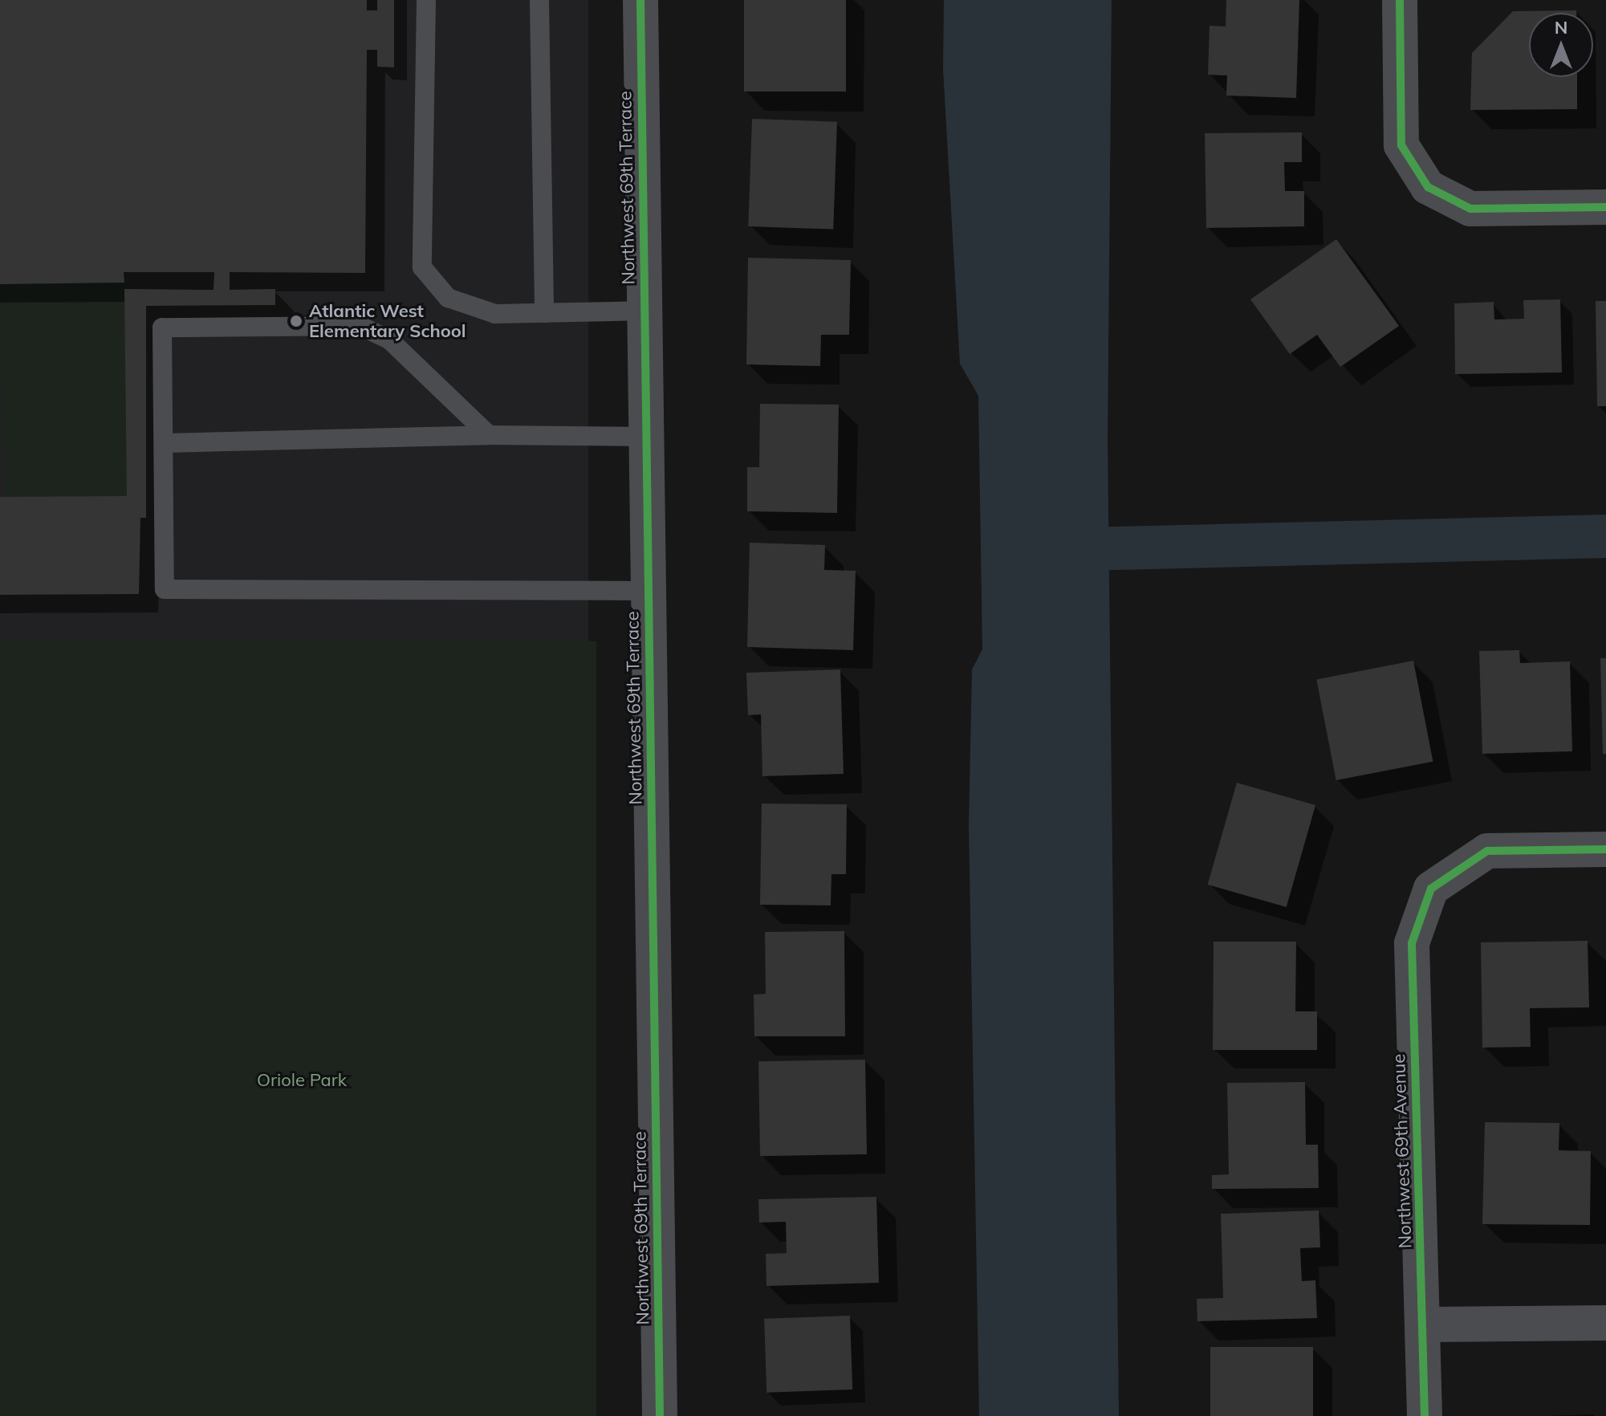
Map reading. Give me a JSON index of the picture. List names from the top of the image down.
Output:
{
  "streets": {
    "street": ["Northwest 69th Terrace", "Northwest 69th Avenue"]
  },
  "parks": ["Oriole Park"],
  "places": ["Atlantic West Elementary School"],
  "north": "top"
}
